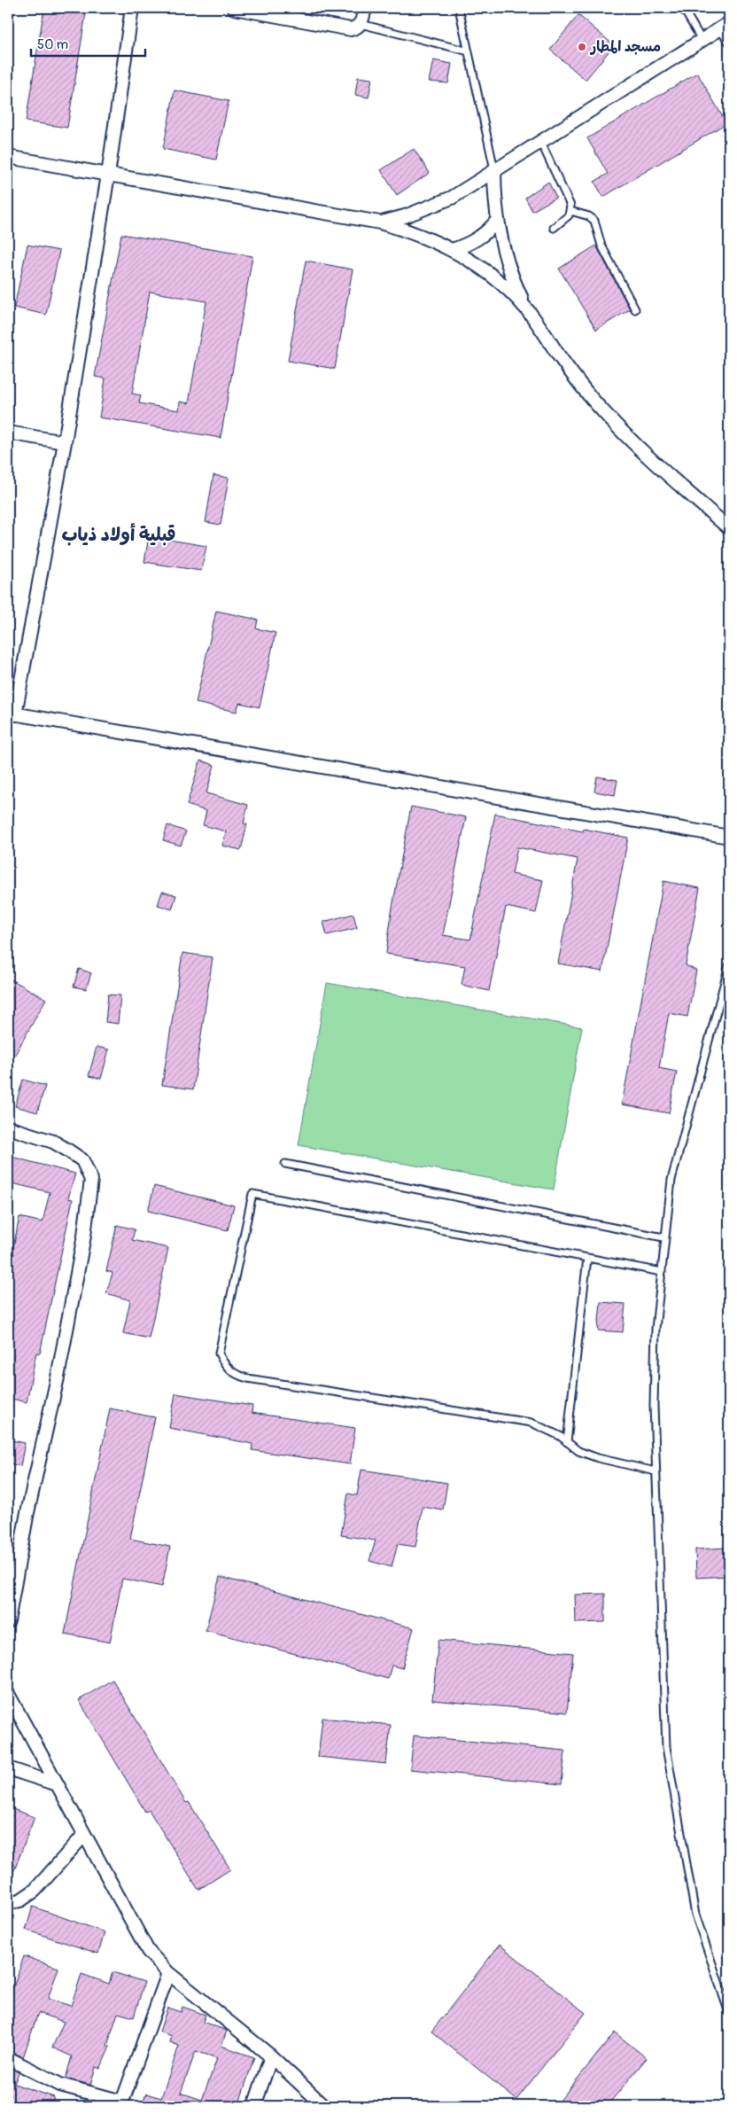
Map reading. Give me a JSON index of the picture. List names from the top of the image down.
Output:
{
  "districts": ["قبلية أولاد ذياب"],
  "places": ["مسجد المطار"],
  "scale_bar": "50 m"
}
